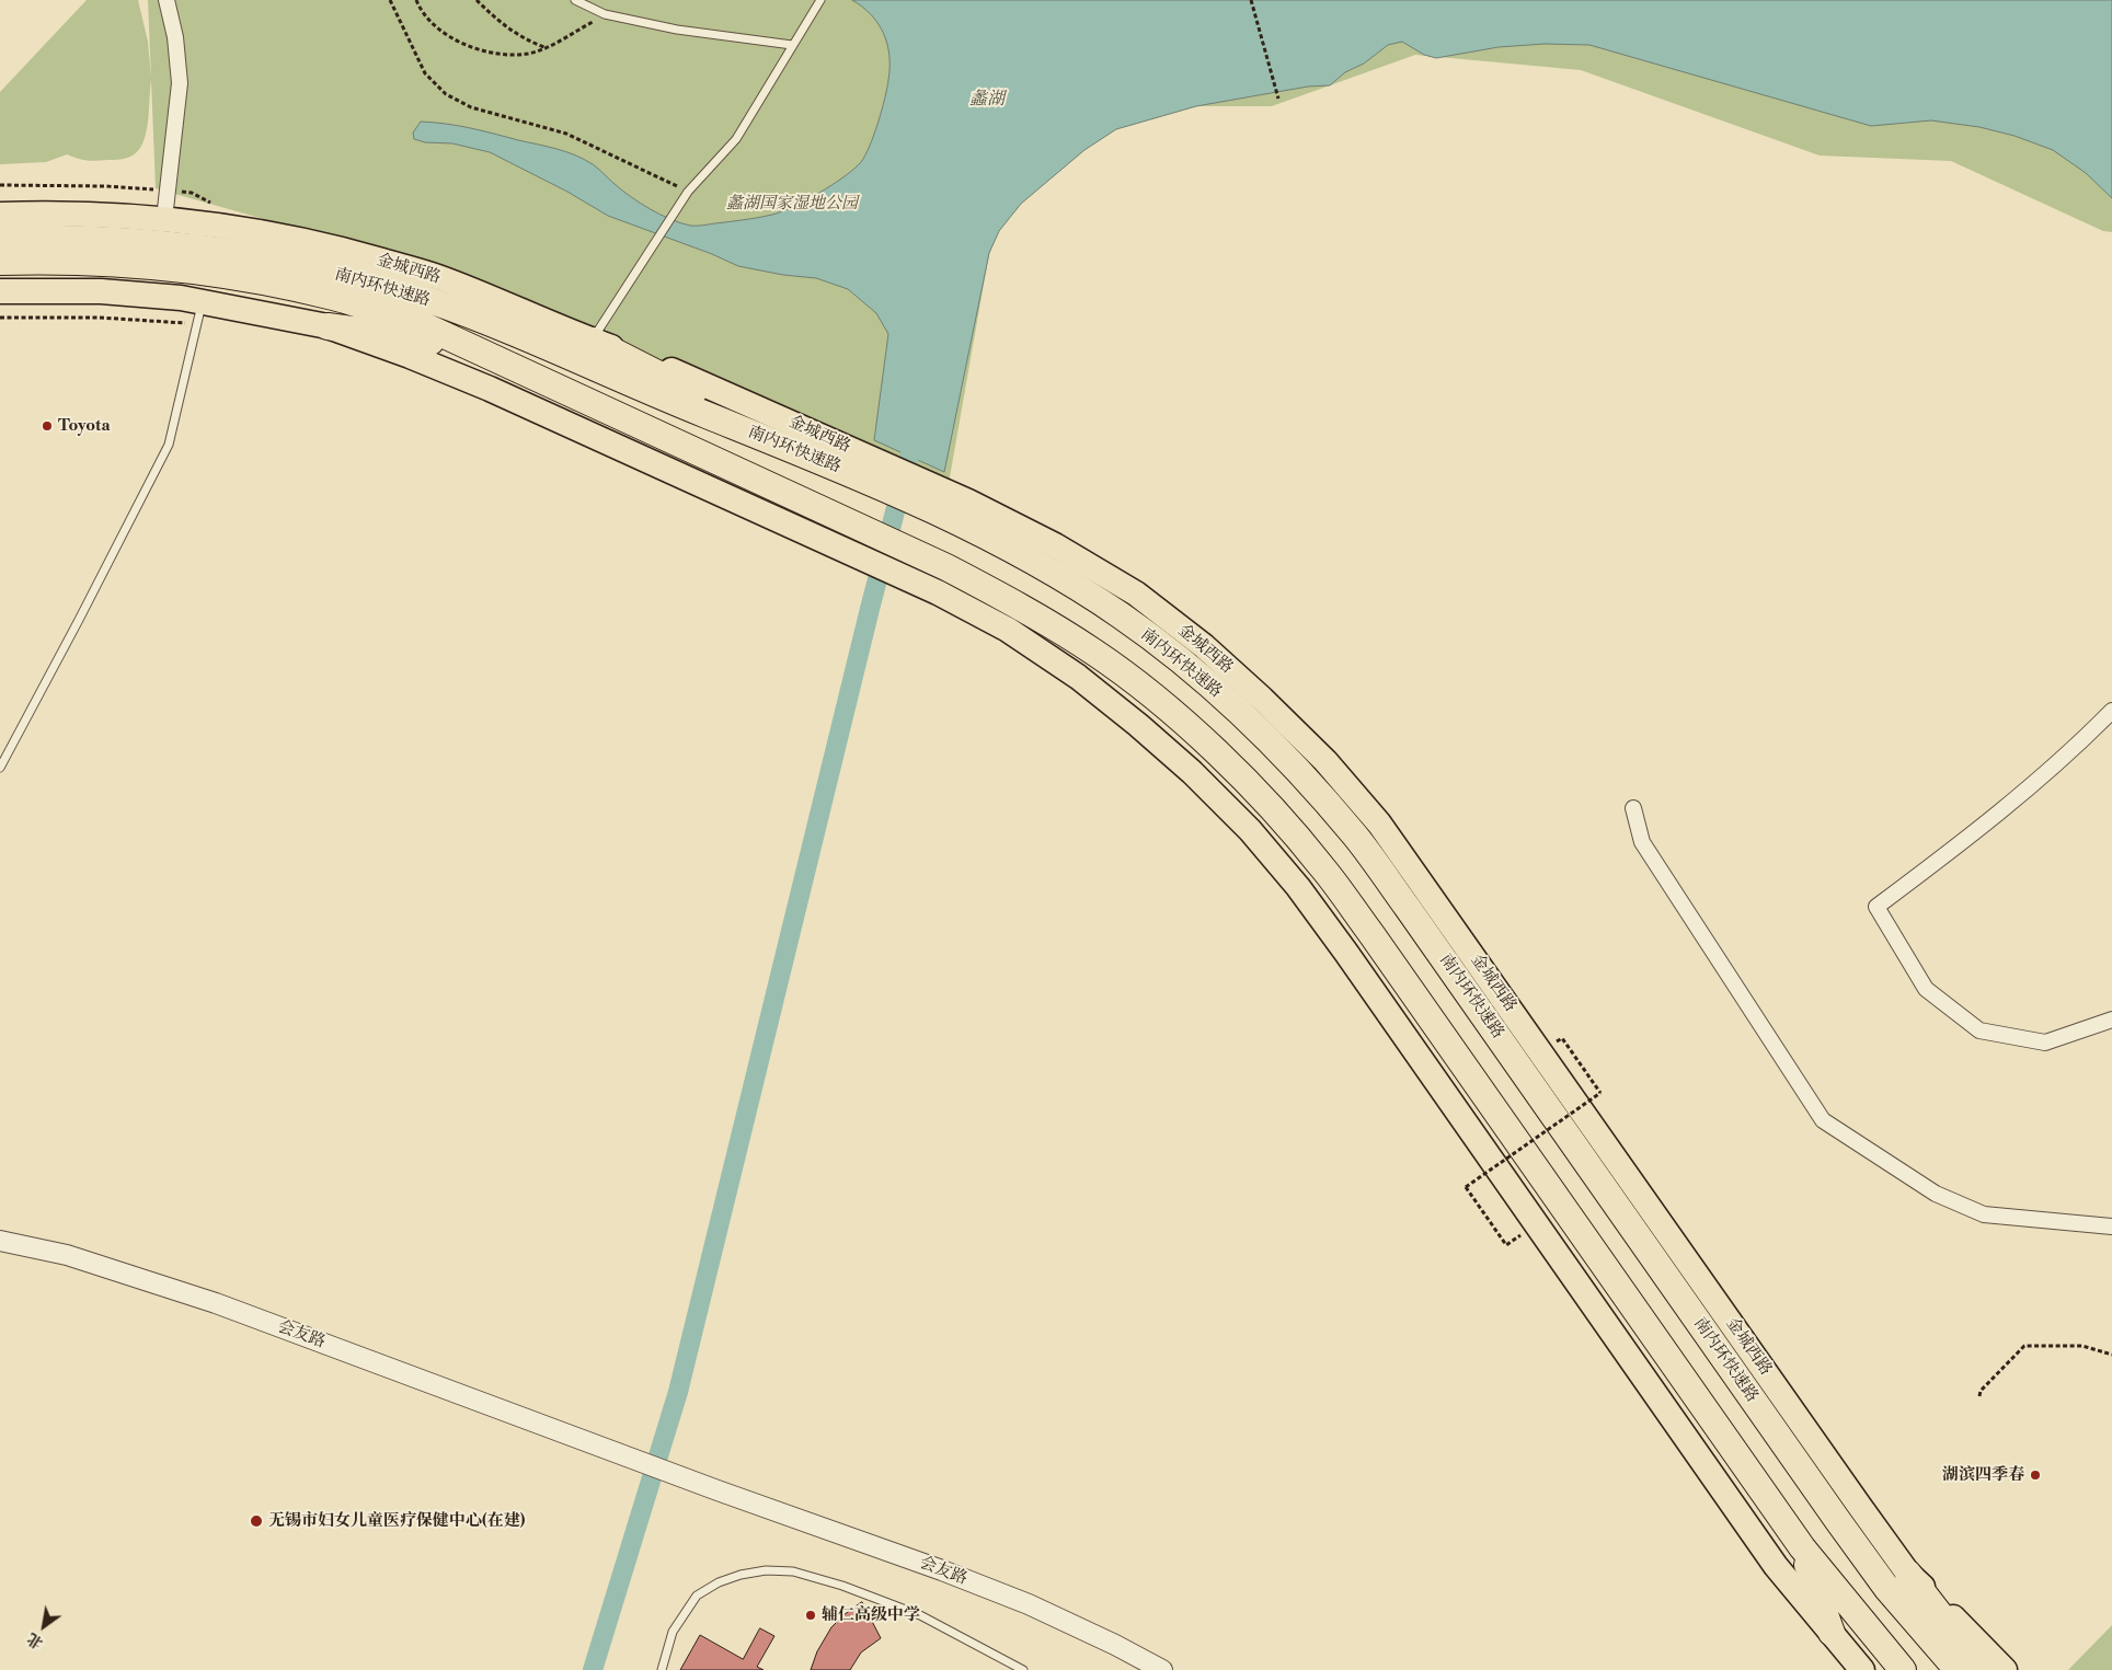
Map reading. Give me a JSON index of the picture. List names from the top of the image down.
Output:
{
  "streets": {
    "highway": ["南内环快速路"],
    "main road": ["金城西路"],
    "street": ["会友路"]
  },
  "crossings": [
    ["金城西路", "南内环快速路"]
  ],
  "water": ["蠡湖"],
  "parks": ["蠡湖国家湿地公园"],
  "places": [
    "Toyota",
    "湖滨四季春",
    "无锡市妇女儿童医疗保健中心(在建)",
    "辅仁高级中学"
  ],
  "north": "bottom left"
}
